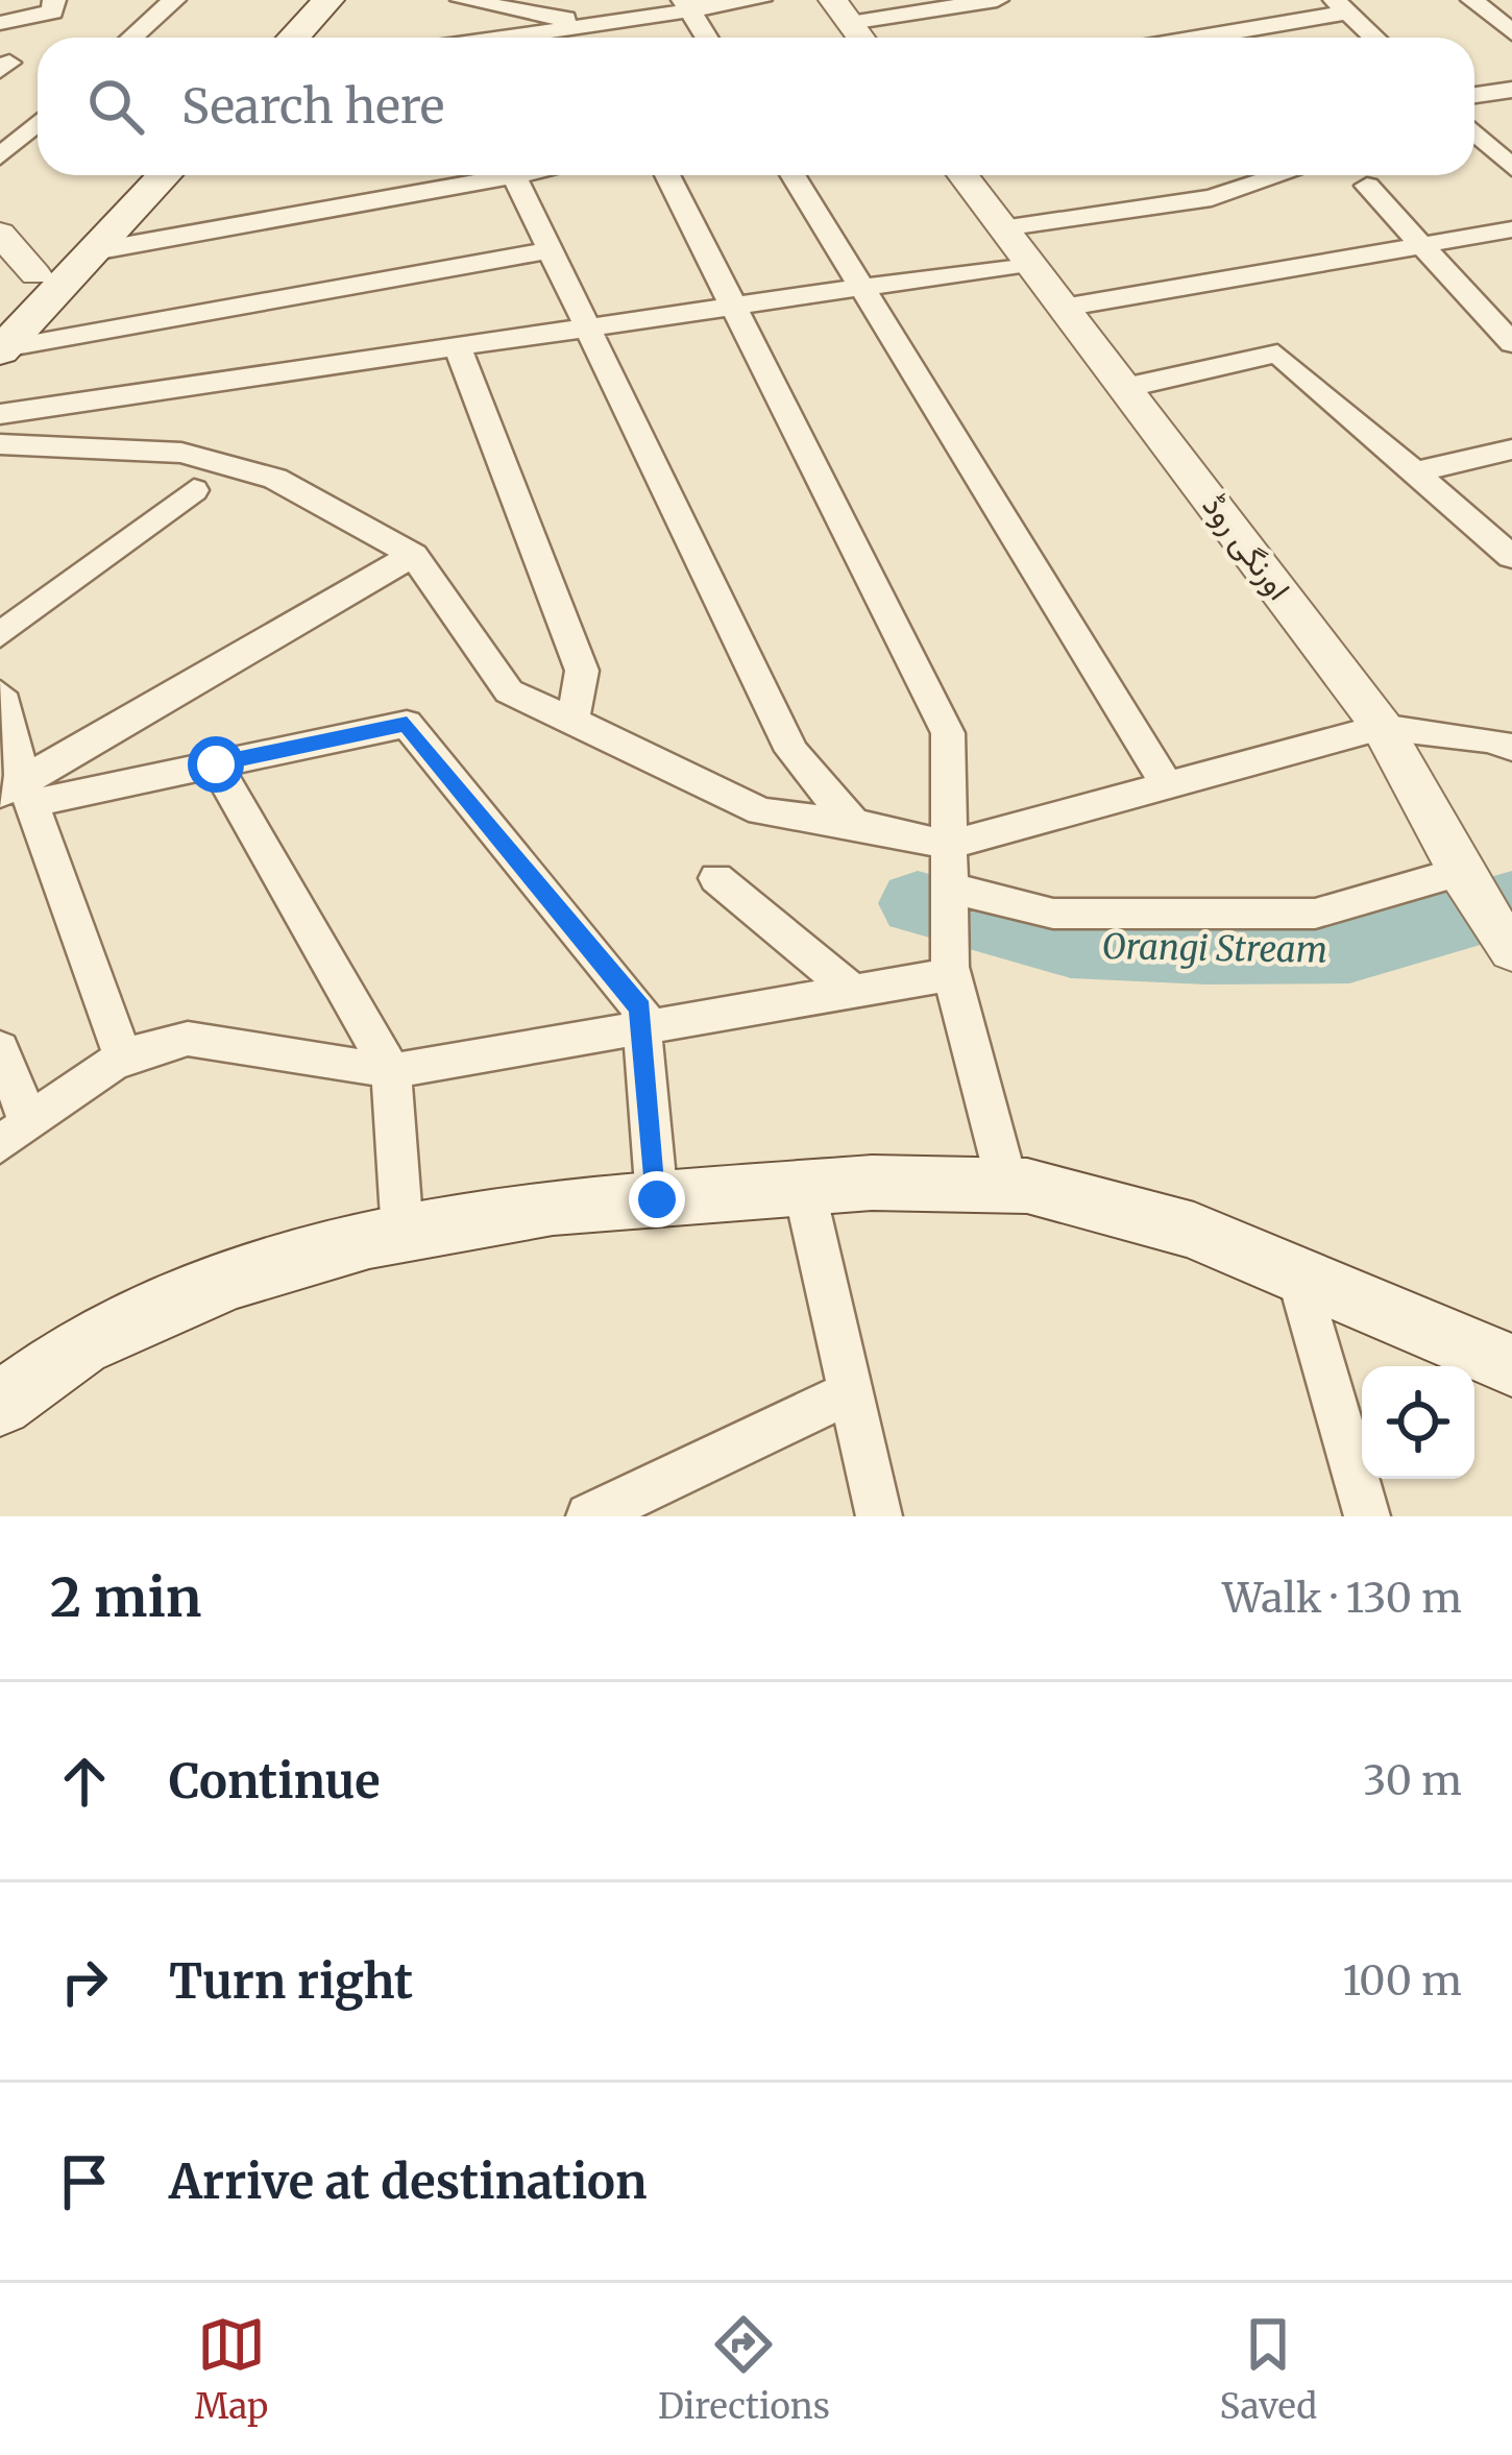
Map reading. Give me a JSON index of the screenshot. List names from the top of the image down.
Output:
{
  "streets": {
    "street": ["اورنگی روڈ"]
  },
  "water": ["Orangi Stream"],
  "page": {
    "search": "Search here",
    "heading": ["2 min", "Walk · 130 m"],
    "list": [
      ["Continue", "30 m"],
      ["Turn right", "100 m"],
      "Arrive at destination"
    ],
    "nav": ["Map", "Directions", "Saved"]
  }
}
